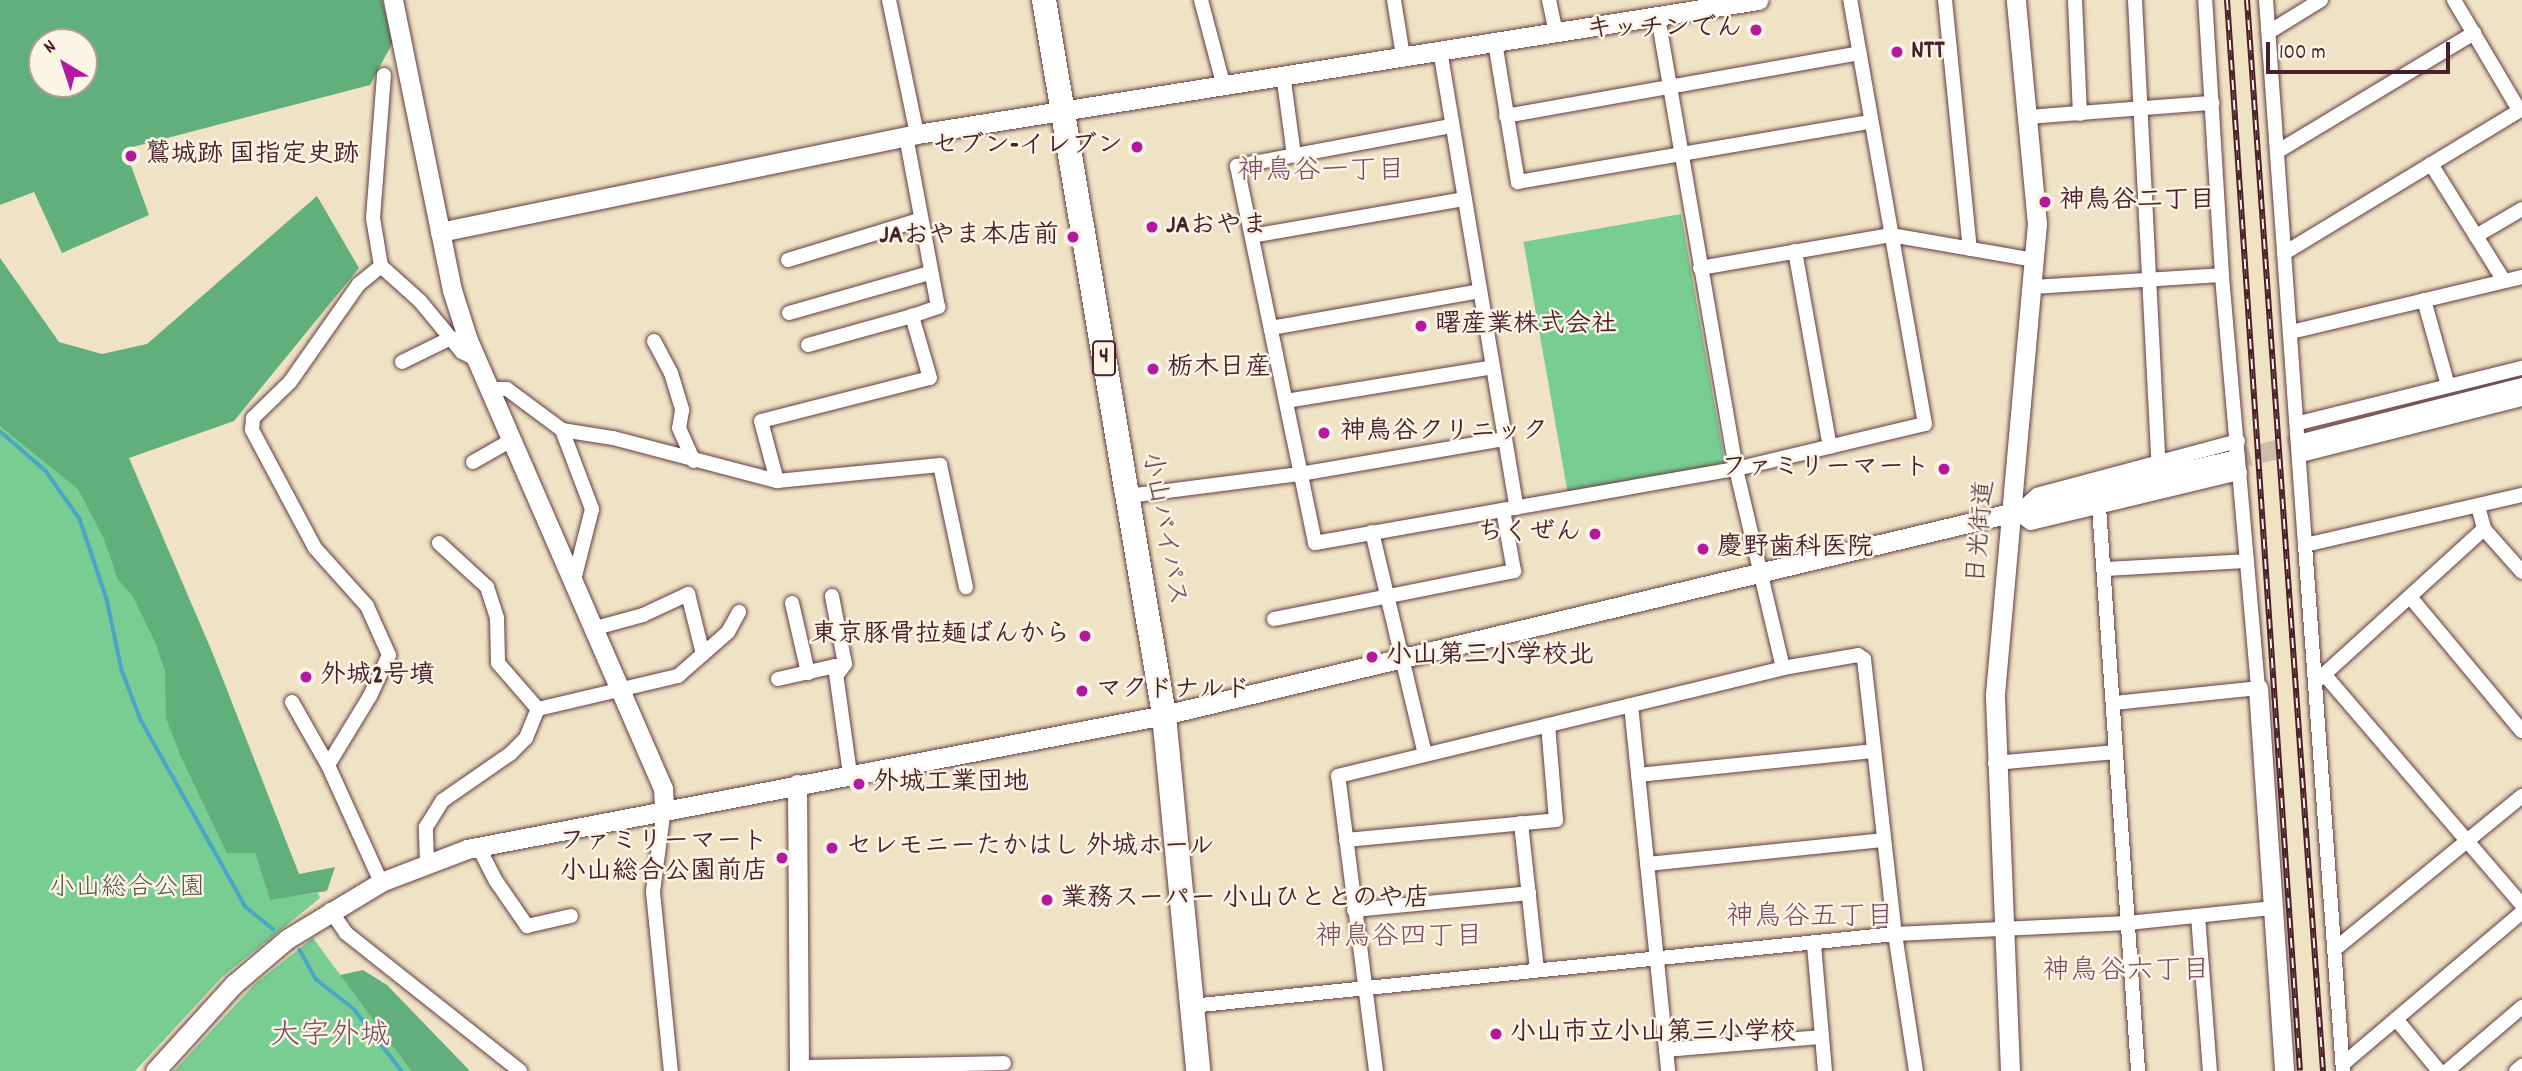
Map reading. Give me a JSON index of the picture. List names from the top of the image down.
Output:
{
  "streets": {
    "highway": ["4", "小山バイパス"],
    "street": ["日光街道"]
  },
  "districts": [
    "神鳥谷一丁目",
    "神鳥谷五丁目",
    "神鳥谷四丁目",
    "神鳥谷六丁目",
    "大字外城"
  ],
  "parks": ["小山総合公園"],
  "places": [
    "キッチンでん",
    "NTT",
    "セブン-イレブン",
    "鷲城跡 国指定史跡",
    "神鳥谷二丁目",
    "JAおやま",
    "JAおやま本店前",
    "曙産業株式会社",
    "栃木日産",
    "神鳥谷クリニック",
    "ファミリーマート",
    "ちくぜん",
    "慶野歯科医院",
    "東京豚骨拉麺ばんから",
    "小山第三小学校北",
    "外城2号墳",
    "マクドナルド",
    "外城工業団地",
    "セレモニーたかはし 外城ホール",
    "ファミリーマート 小山総合公園前店",
    "業務スーパー 小山ひととのや店",
    "小山市立小山第三小学校"
  ],
  "scale_bar": "100 m",
  "north": "top left"
}
